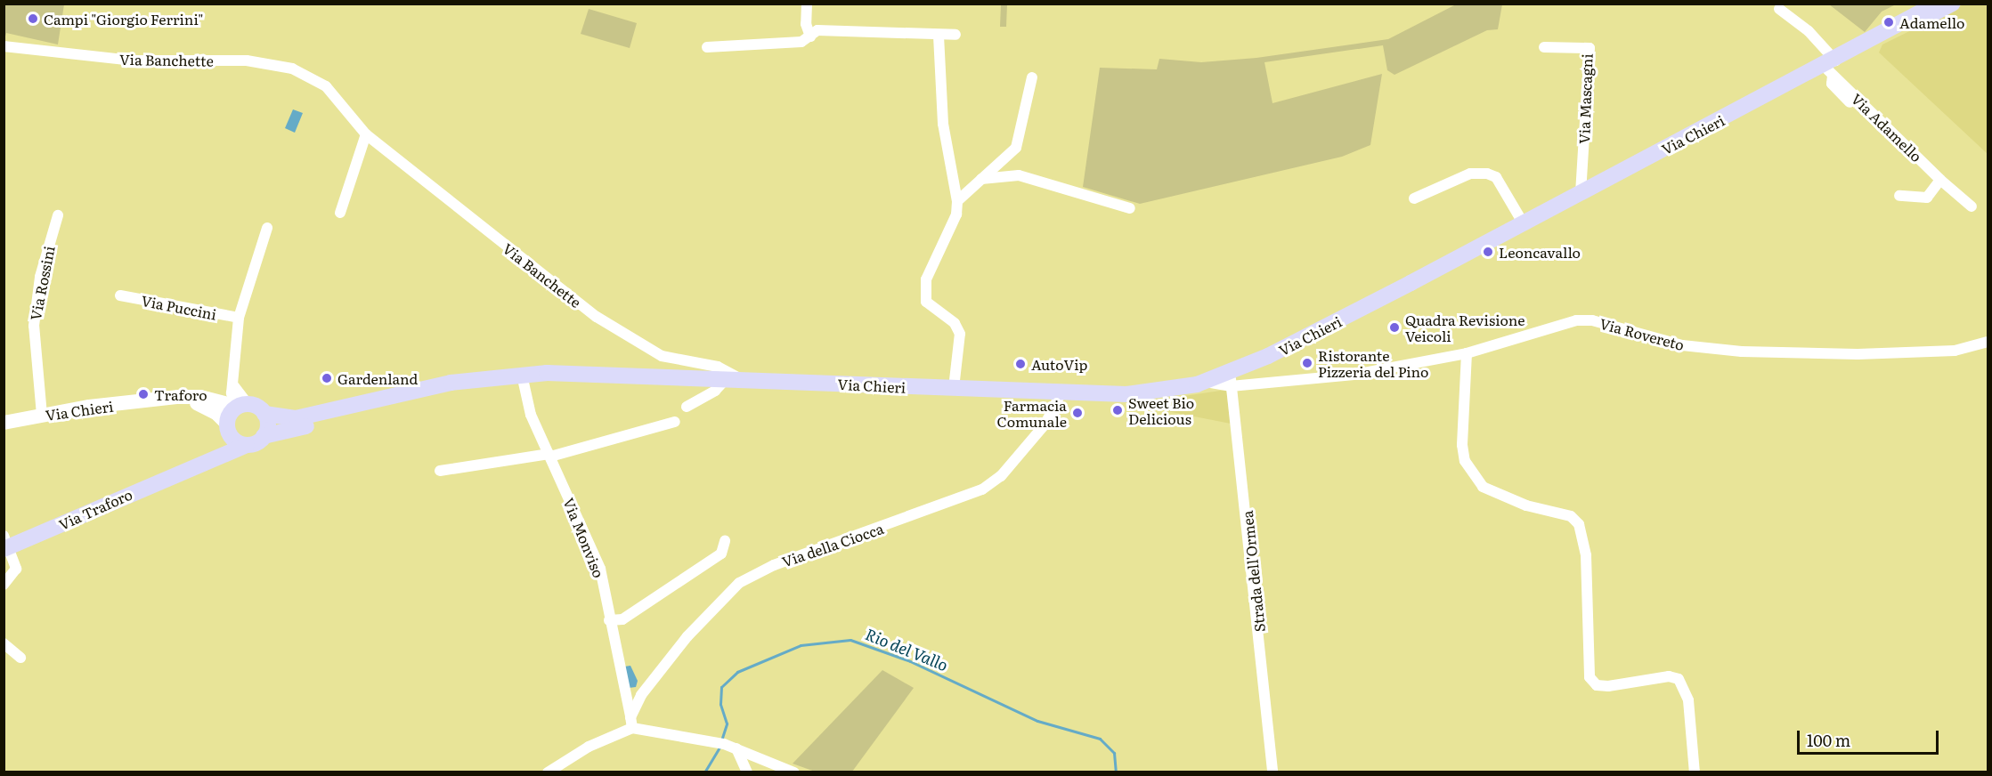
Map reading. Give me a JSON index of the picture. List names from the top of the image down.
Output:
{
  "streets": {
    "main road": ["Via Chieri", "Via Traforo"],
    "street": [
      "Via Banchette",
      "Via Mascagni",
      "Via Adamello",
      "Via Rossini",
      "Via Puccini",
      "Via Rovereto",
      "Via Monviso",
      "Via della Ciocca",
      "Strada dell'Ormea"
    ]
  },
  "crossings": [
    ["Via Banchette", "Via Chieri"],
    ["Via Mascagni", "Via Chieri"],
    ["Via Adamello", "Via Chieri"],
    ["Via Chieri", "Via Rossini"],
    ["Via Chieri", "Via Rovereto"],
    ["Via Chieri", "Via Traforo"],
    ["Via Chieri", "Via Monviso"],
    ["Via Chieri", "Via della Ciocca"],
    ["Via Chieri", "Strada dell'Ormea"],
    ["Via Rovereto", "Strada dell'Ormea"],
    ["Via Monviso", "Via della Ciocca"]
  ],
  "water": ["Rio del Vallo"],
  "places": [
    "Campi \"Giorgio Ferrini\"",
    "Adamello",
    "Leoncavallo",
    "Quadra Revisione Veicoli",
    "Ristorante Pizzeria del Pino",
    "AutoVip",
    "Gardenland",
    "Traforo",
    "Sweet Bio Delicious",
    "Farmacia Comunale"
  ],
  "scale_bar": "100 m"
}
